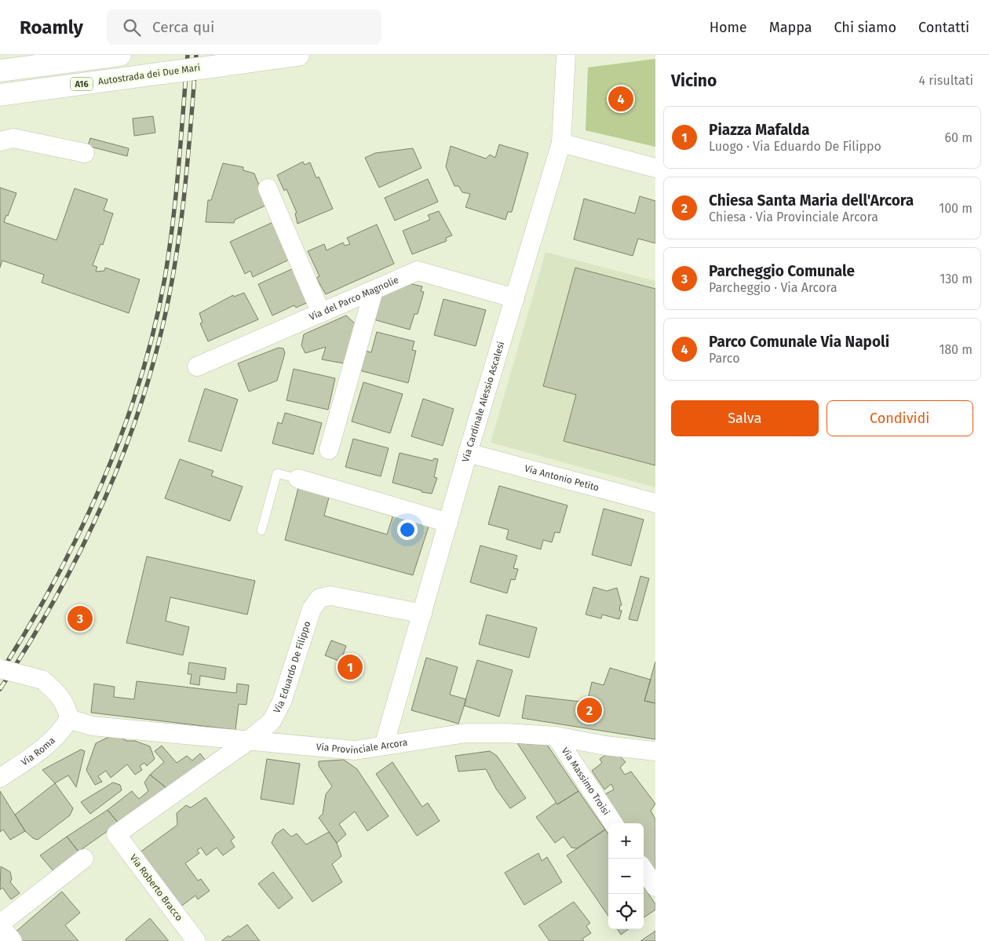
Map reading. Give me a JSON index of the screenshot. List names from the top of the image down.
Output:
{
  "streets": {
    "highway": ["Autostrada dei Due Mari", "A16"],
    "street": [
      "Via del Parco Magnolie",
      "Via Cardinale Alessio Ascalesi",
      "Via Antonio Petito",
      "Via Eduardo De Filippo",
      "Via Provinciale Arcora",
      "Via Roma",
      "Via Massimo Troisi",
      "Via Roberto Bracco"
    ]
  },
  "crossings": [
    ["Via del Parco Magnolie", "Via Cardinale Alessio Ascalesi"],
    ["Via Cardinale Alessio Ascalesi", "Via Antonio Petito"],
    ["Via Cardinale Alessio Ascalesi", "Via Eduardo De Filippo"],
    ["Via Cardinale Alessio Ascalesi", "Via Provinciale Arcora"],
    ["Via Eduardo De Filippo", "Via Provinciale Arcora"],
    ["Via Eduardo De Filippo", "Via Roberto Bracco"],
    ["Via Provinciale Arcora", "Via Roma"],
    ["Via Provinciale Arcora", "Via Massimo Troisi"]
  ],
  "page": {
    "header": "Roamly",
    "search": "Cerca qui",
    "nav": [
      "Home",
      "Mappa",
      "Chi siamo",
      "Contatti"
    ],
    "heading": ["Vicino", "4 risultati"],
    "pins": [
      "4",
      "3",
      "1",
      "2"
    ],
    "list": [
      {
        "mark": "1",
        "name": "Piazza Mafalda",
        "note": "Luogo · Via Eduardo De Filippo",
        "value": "60 m"
      },
      {
        "mark": "2",
        "name": "Chiesa Santa Maria dell'Arcora",
        "note": "Chiesa · Via Provinciale Arcora",
        "value": "100 m"
      },
      {
        "mark": "3",
        "name": "Parcheggio Comunale",
        "note": "Parcheggio · Via Arcora",
        "value": "130 m"
      },
      {
        "mark": "4",
        "name": "Parco Comunale Via Napoli",
        "note": "Parco",
        "value": "180 m"
      }
    ],
    "buttons": ["Salva", "Condividi"],
    "map_buttons": ["+", "−"]
  }
}
